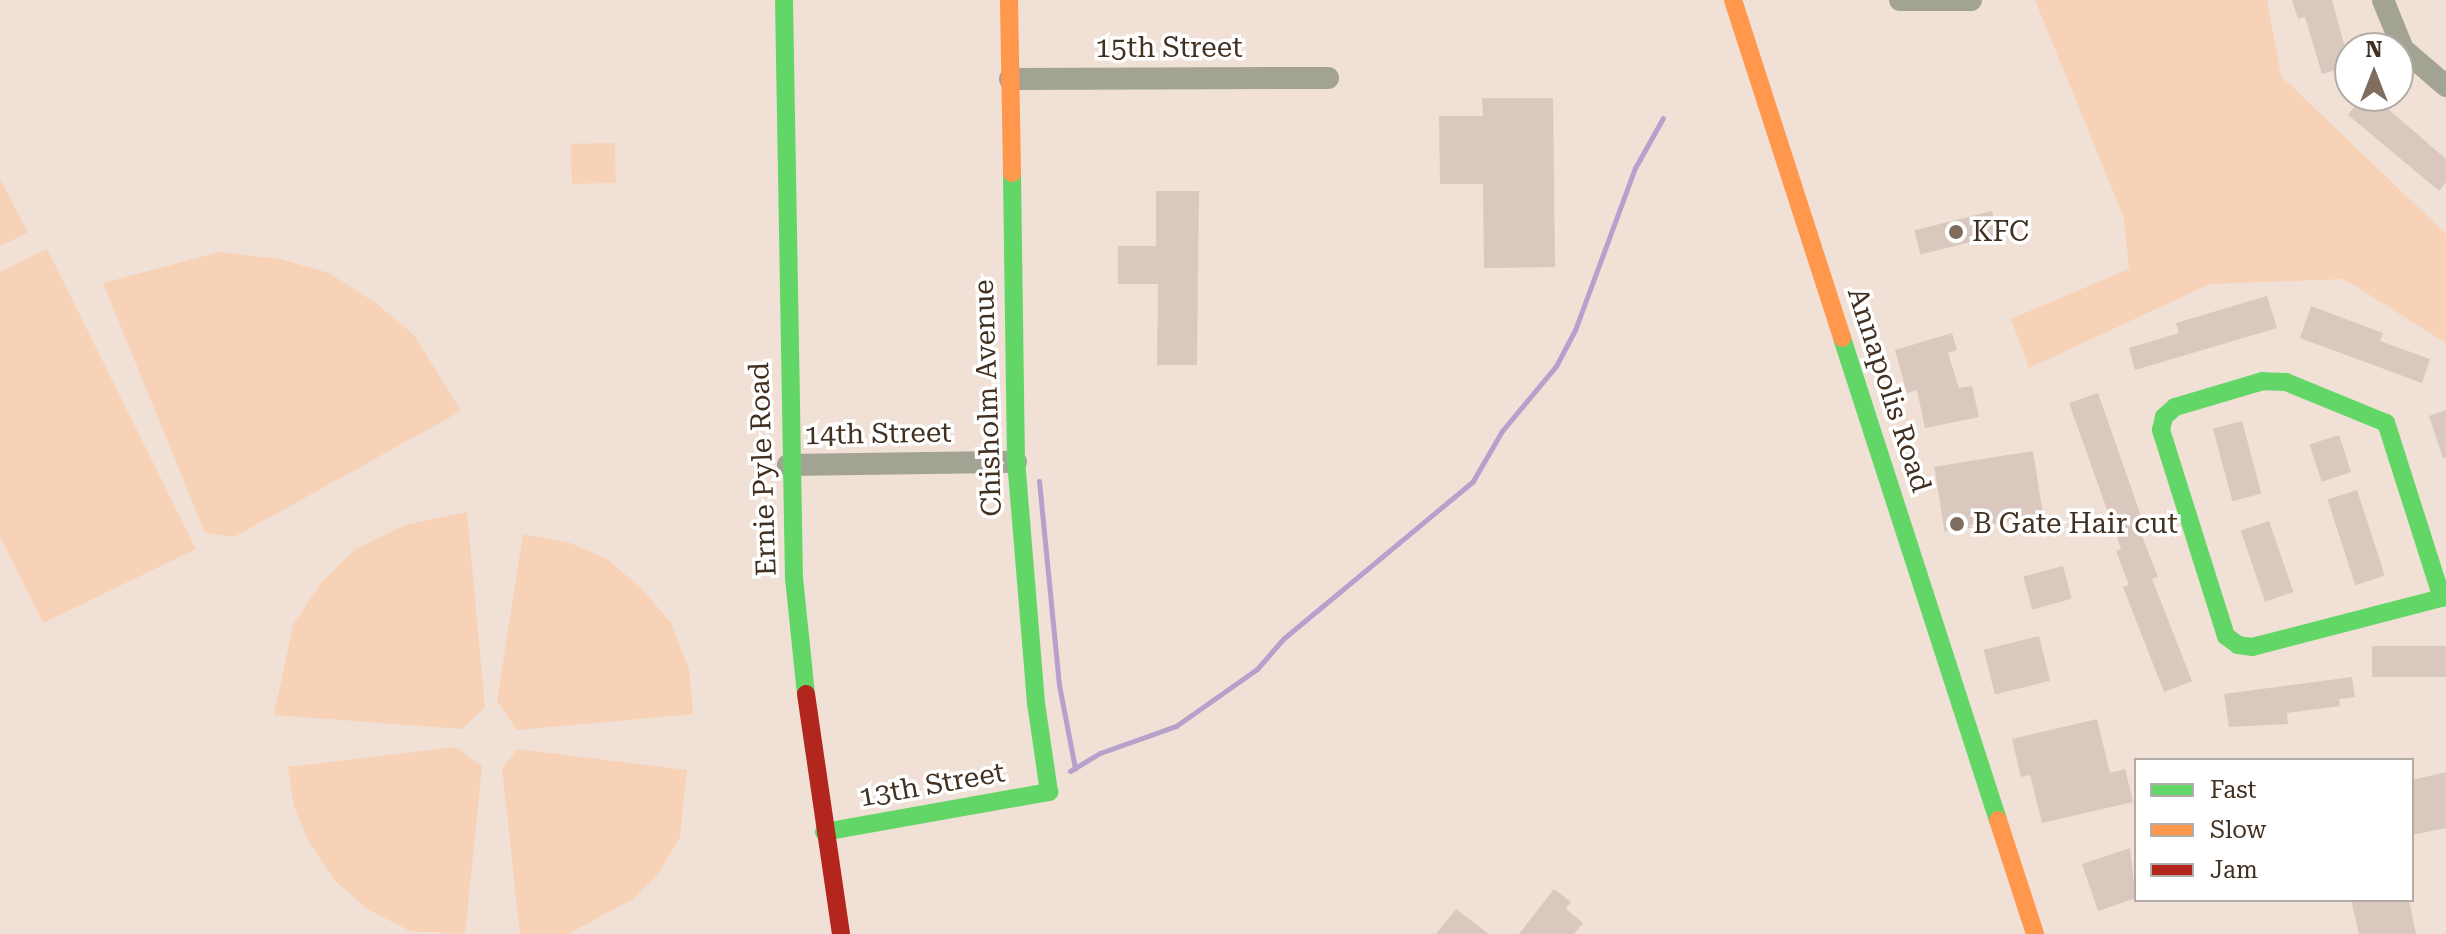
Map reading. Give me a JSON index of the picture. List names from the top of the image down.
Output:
{
  "streets": {
    "street": [
      "15th Street",
      "Annapolis Road",
      "Chisholm Avenue",
      "14th Street",
      "Ernie Pyle Road",
      "13th Street"
    ]
  },
  "crossings": [
    ["15th Street", "Chisholm Avenue"],
    ["Chisholm Avenue", "14th Street"],
    ["Chisholm Avenue", "13th Street"],
    ["14th Street", "Ernie Pyle Road"],
    ["Ernie Pyle Road", "13th Street"]
  ],
  "places": ["KFC", "B Gate Hair cut"],
  "legend": ["Fast", "Slow", "Jam"],
  "north": "top"
}
